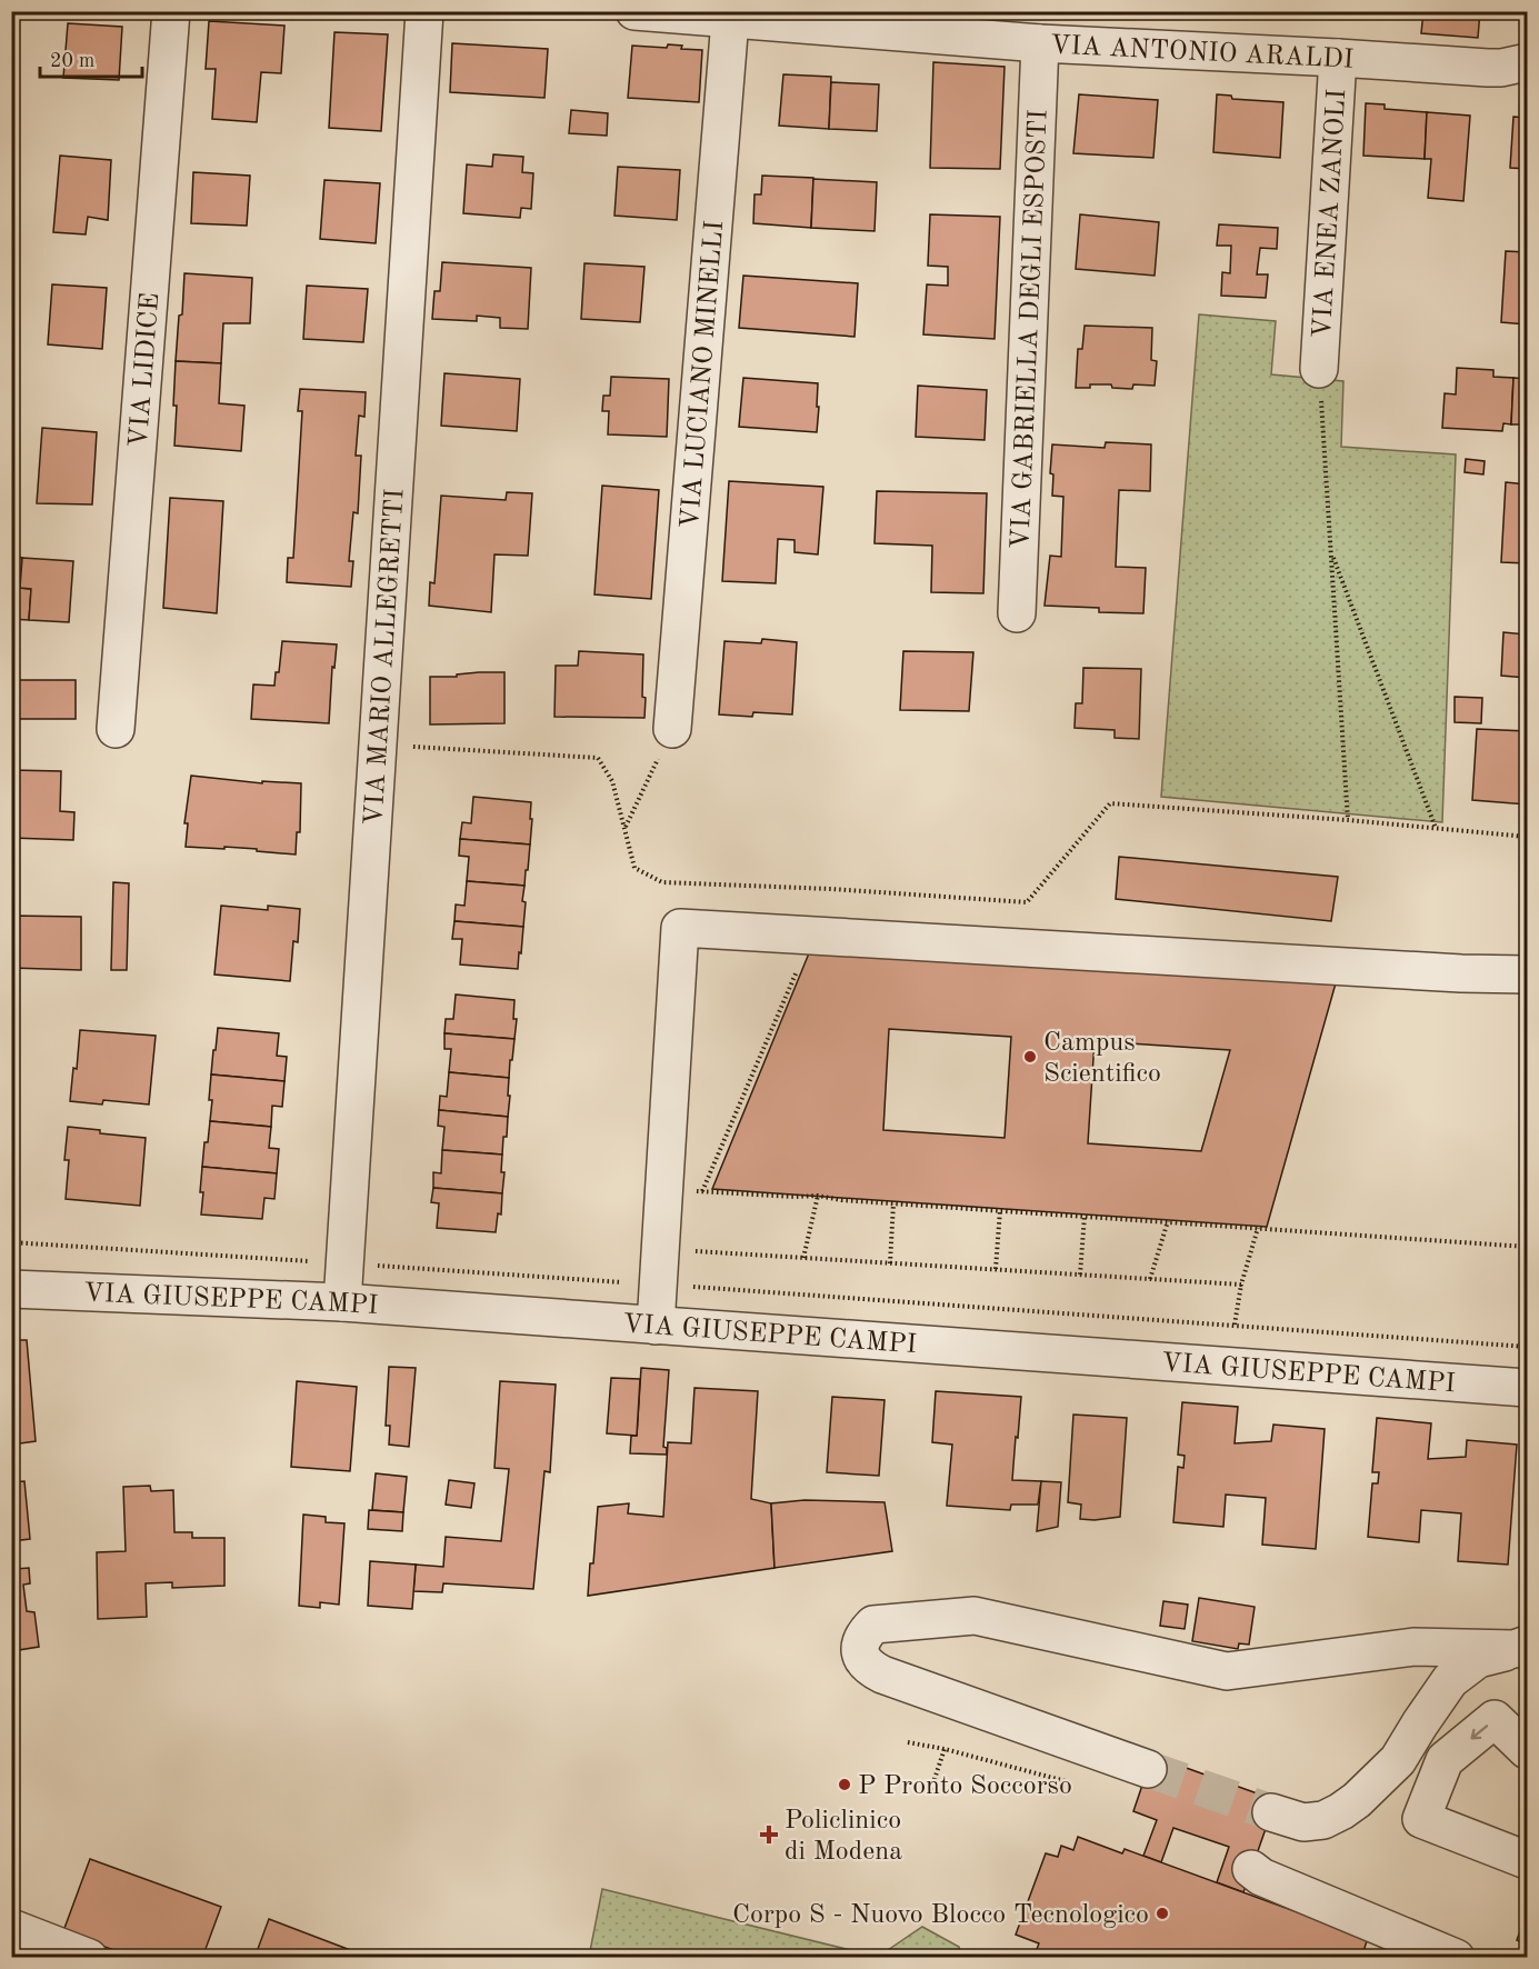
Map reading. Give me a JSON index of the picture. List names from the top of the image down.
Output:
{
  "streets": {
    "street": [
      "VIA ANTONIO ARALDI",
      "VIA ENEA ZANOLI",
      "VIA GABRIELLA DEGLI ESPOSTI",
      "VIA LIDICE",
      "VIA LUCIANO MINELLI",
      "VIA MARIO ALLEGRETTI",
      "VIA GIUSEPPE CAMPI"
    ]
  },
  "crossings": [
    ["VIA ANTONIO ARALDI", "VIA ENEA ZANOLI"],
    ["VIA ANTONIO ARALDI", "VIA GABRIELLA DEGLI ESPOSTI"],
    ["VIA ANTONIO ARALDI", "VIA LUCIANO MINELLI"],
    ["VIA MARIO ALLEGRETTI", "VIA GIUSEPPE CAMPI"]
  ],
  "places": {
    "other": ["Campus Scientifico", "P Pronto Soccorso", "Corpo S - Nuovo Blocco Tecnologico"],
    "health": ["Policlinico di Modena"]
  },
  "scale_bar": "20 m"
}
